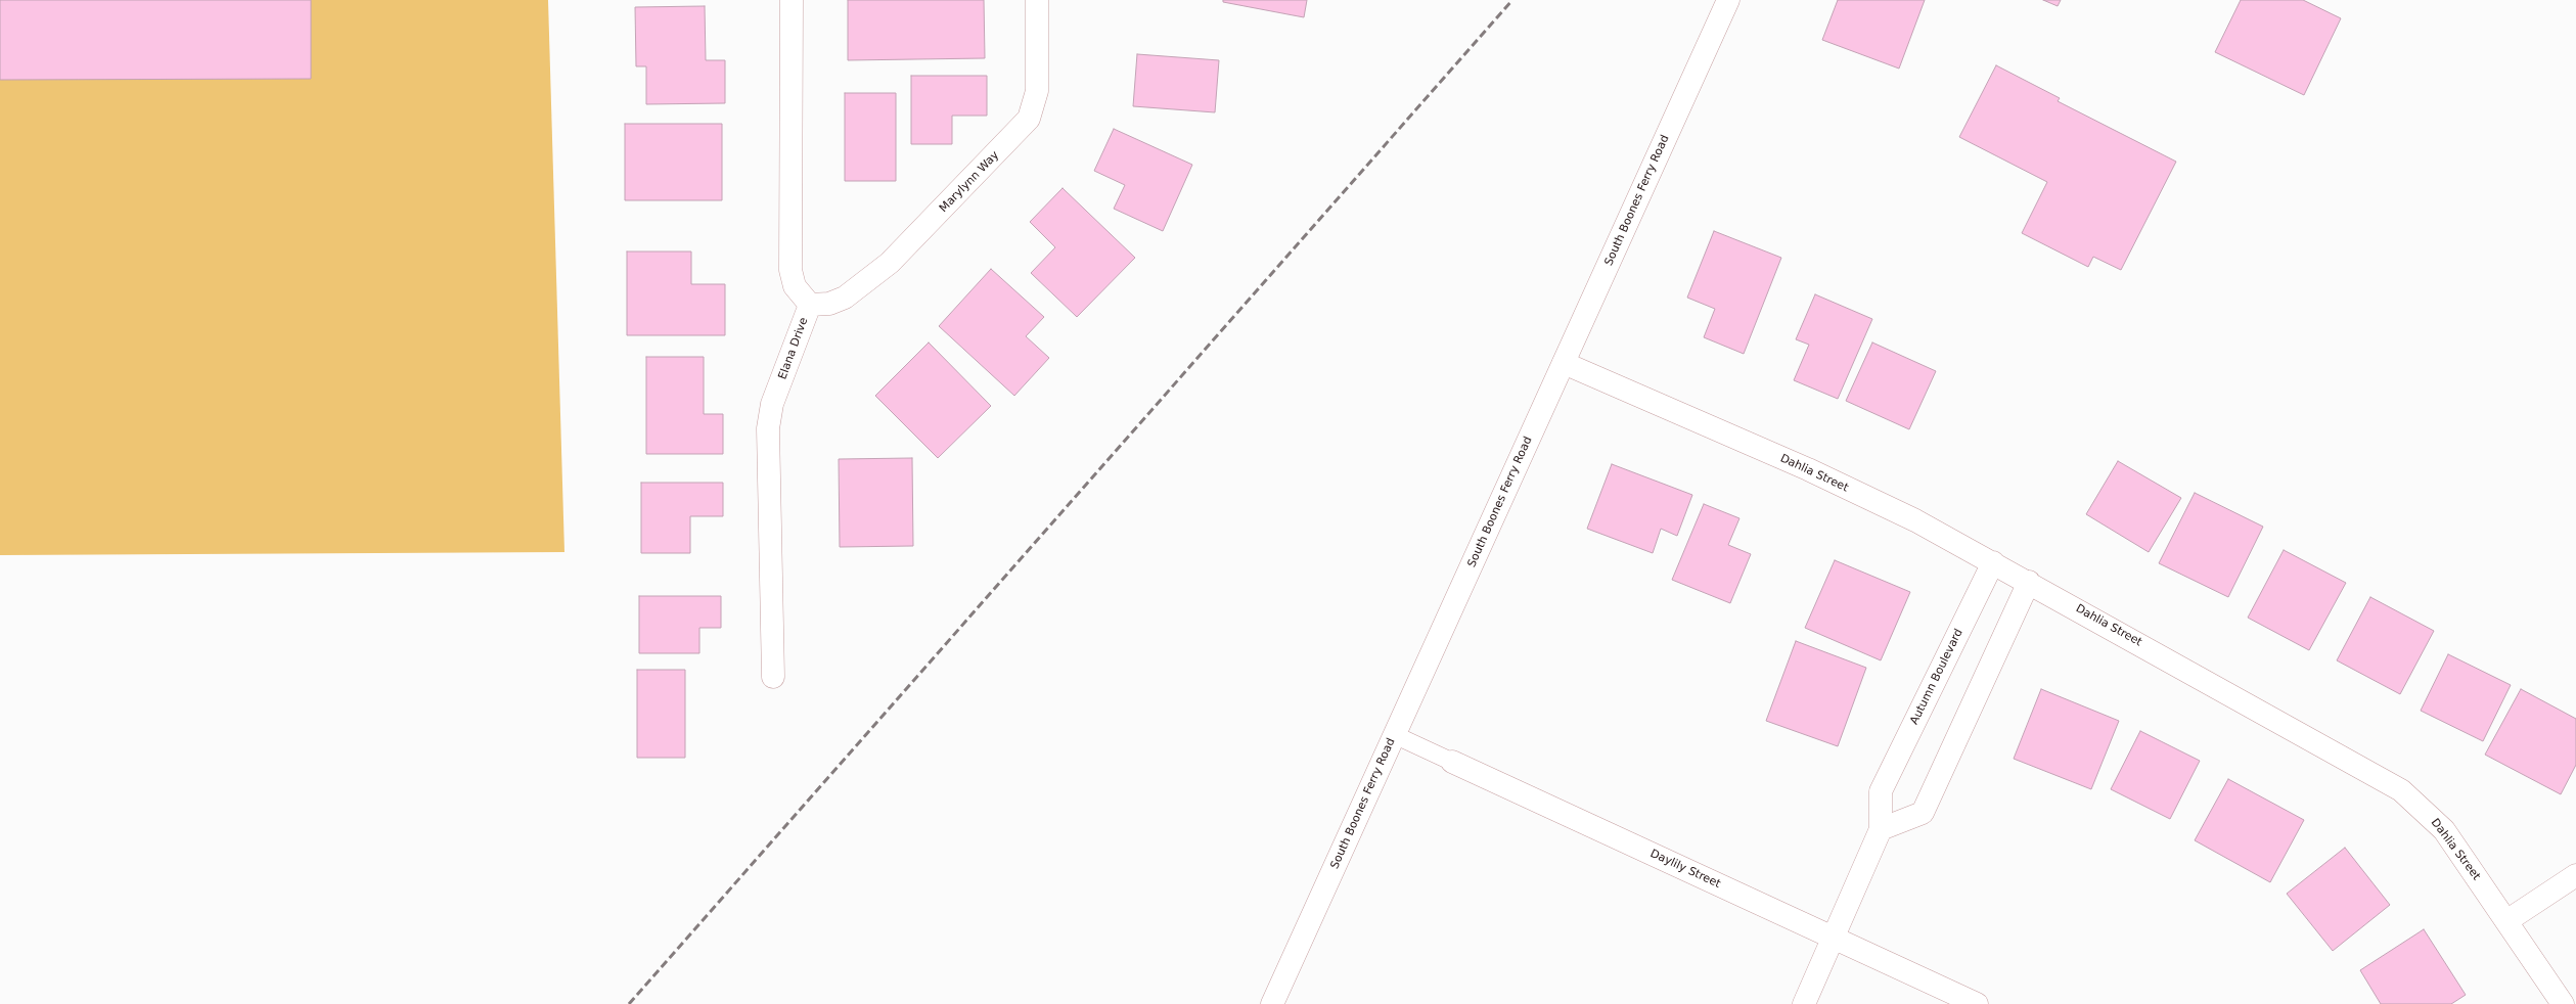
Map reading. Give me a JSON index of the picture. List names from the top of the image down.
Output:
{
  "streets": {
    "street": [
      "Marylynn Way",
      "South Boones Ferry Road",
      "Elana Drive",
      "Dahlia Street",
      "Autumn Boulevard",
      "Daylily Street"
    ]
  },
  "crossings": [
    ["Marylynn Way", "Elana Drive"],
    ["South Boones Ferry Road", "Dahlia Street"],
    ["South Boones Ferry Road", "Daylily Street"],
    ["Dahlia Street", "Autumn Boulevard"]
  ]
}
